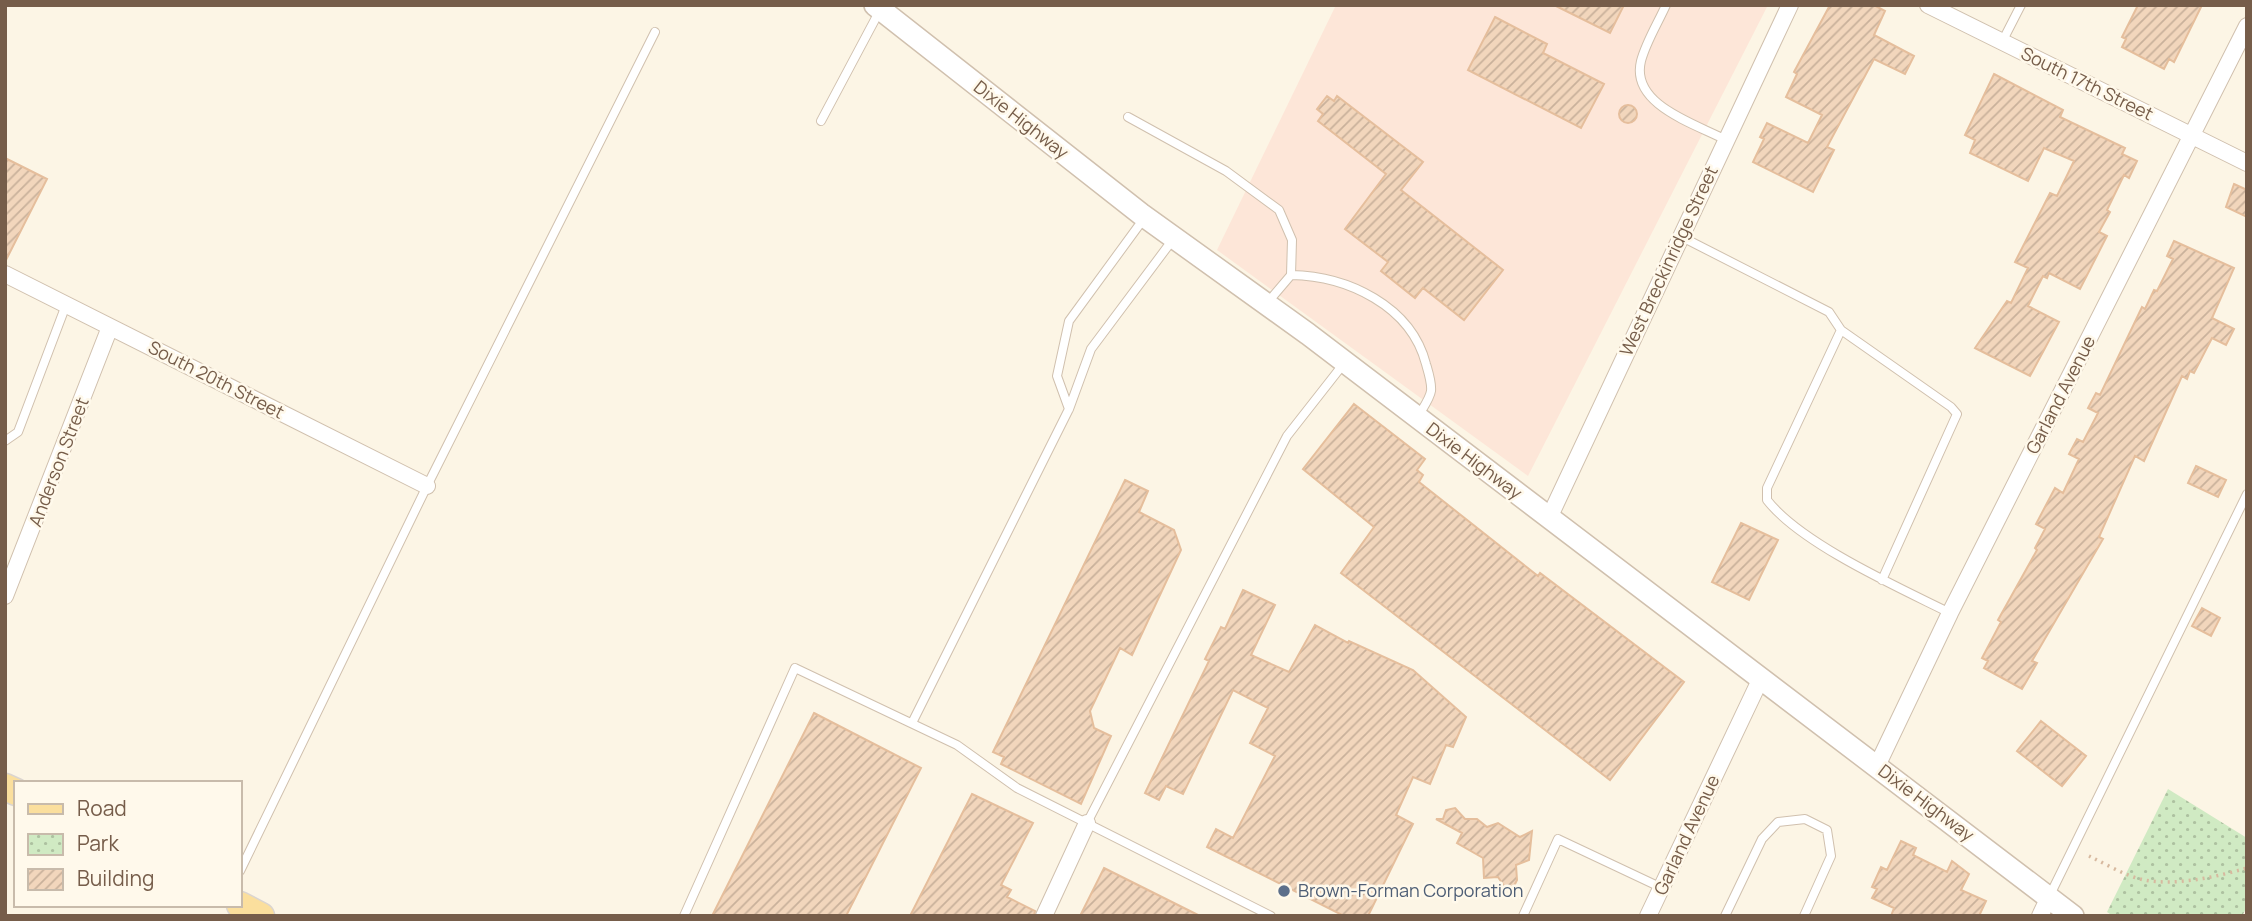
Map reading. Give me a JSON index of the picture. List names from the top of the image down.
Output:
{
  "streets": {
    "street": [
      "South 17th Street",
      "Dixie Highway",
      "West Breckinridge Street",
      "South 20th Street",
      "Garland Avenue",
      "Anderson Street"
    ]
  },
  "crossings": [
    ["South 17th Street", "Garland Avenue"],
    ["Dixie Highway", "West Breckinridge Street"],
    ["Dixie Highway", "Garland Avenue"],
    ["South 20th Street", "Anderson Street"]
  ],
  "places": ["Brown-Forman Corporation"],
  "legend": ["Road", "Park", "Building"]
}
